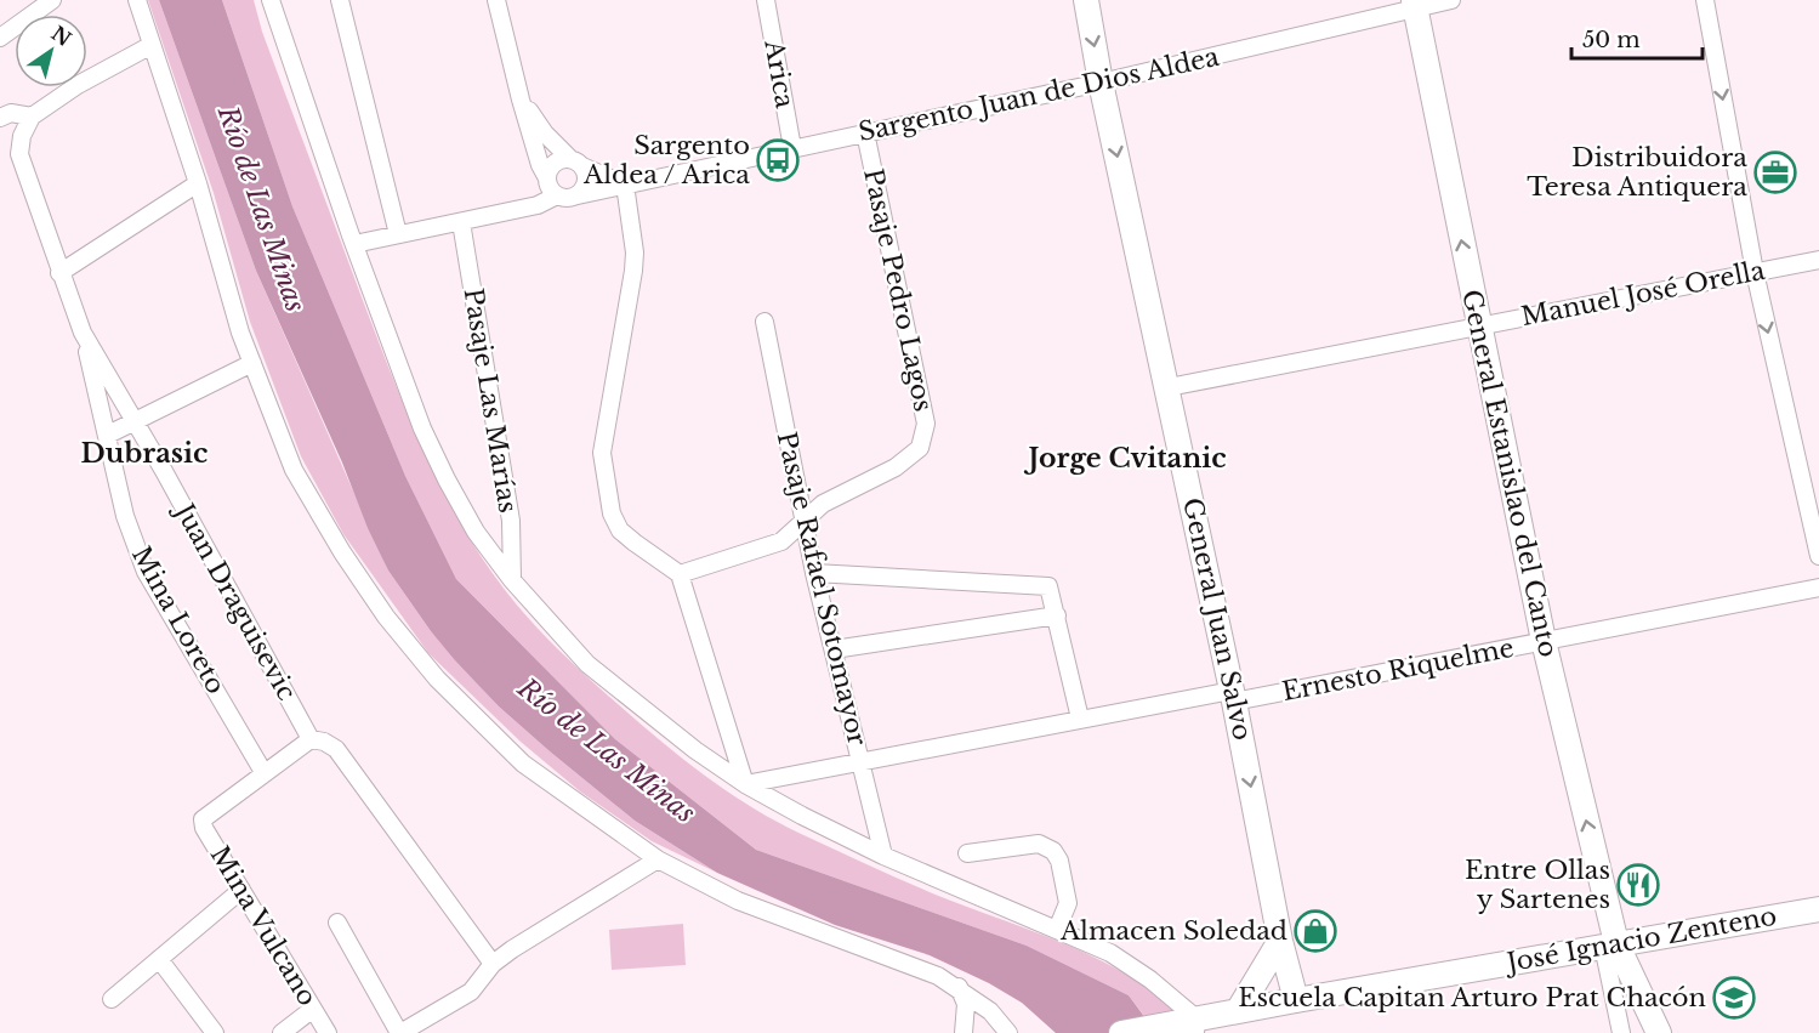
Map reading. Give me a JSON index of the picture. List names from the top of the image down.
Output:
{
  "streets": {
    "street": [
      "Arica",
      "Sargento Juan de Dios Aldea",
      "Pasaje Pedro Lagos",
      "Manuel José Orella",
      "Pasaje Las Marías",
      "General Estanislao del Canto",
      "Pasaje Rafael Sotomayor",
      "Juan Draguisevic",
      "General Juan Salvo",
      "Mina Loreto",
      "Ernesto Riquelme",
      "Mina Vulcano",
      "José Ignacio Zenteno"
    ]
  },
  "crossings": [
    ["Arica", "Sargento Juan de Dios Aldea"],
    ["Sargento Juan de Dios Aldea", "Pasaje Pedro Lagos"],
    ["Sargento Juan de Dios Aldea", "General Estanislao del Canto"],
    ["Sargento Juan de Dios Aldea", "General Juan Salvo"],
    ["Pasaje Pedro Lagos", "Pasaje Rafael Sotomayor"],
    ["Manuel José Orella", "General Estanislao del Canto"],
    ["Manuel José Orella", "General Juan Salvo"],
    ["General Estanislao del Canto", "Ernesto Riquelme"],
    ["General Estanislao del Canto", "José Ignacio Zenteno"],
    ["Pasaje Rafael Sotomayor", "Ernesto Riquelme"],
    ["Juan Draguisevic", "Mina Loreto"],
    ["General Juan Salvo", "Ernesto Riquelme"],
    ["General Juan Salvo", "José Ignacio Zenteno"],
    ["Mina Loreto", "Mina Vulcano"]
  ],
  "one_way": ["General Estanislao del Canto", "General Juan Salvo"],
  "districts": ["Dubrasic", "Jorge Cvitanic"],
  "water": ["Río de Las Minas"],
  "places": {
    "bus stop": ["Sargento Aldea / Arica"],
    "office": ["Distribuidora Teresa Antiquera"],
    "restaurant": ["Entre Ollas y Sartenes"],
    "shop": ["Almacen Soledad"],
    "school or university": ["Escuela Capitan Arturo Prat Chacón"]
  },
  "scale_bar": "50 m",
  "north": "top right"
}
